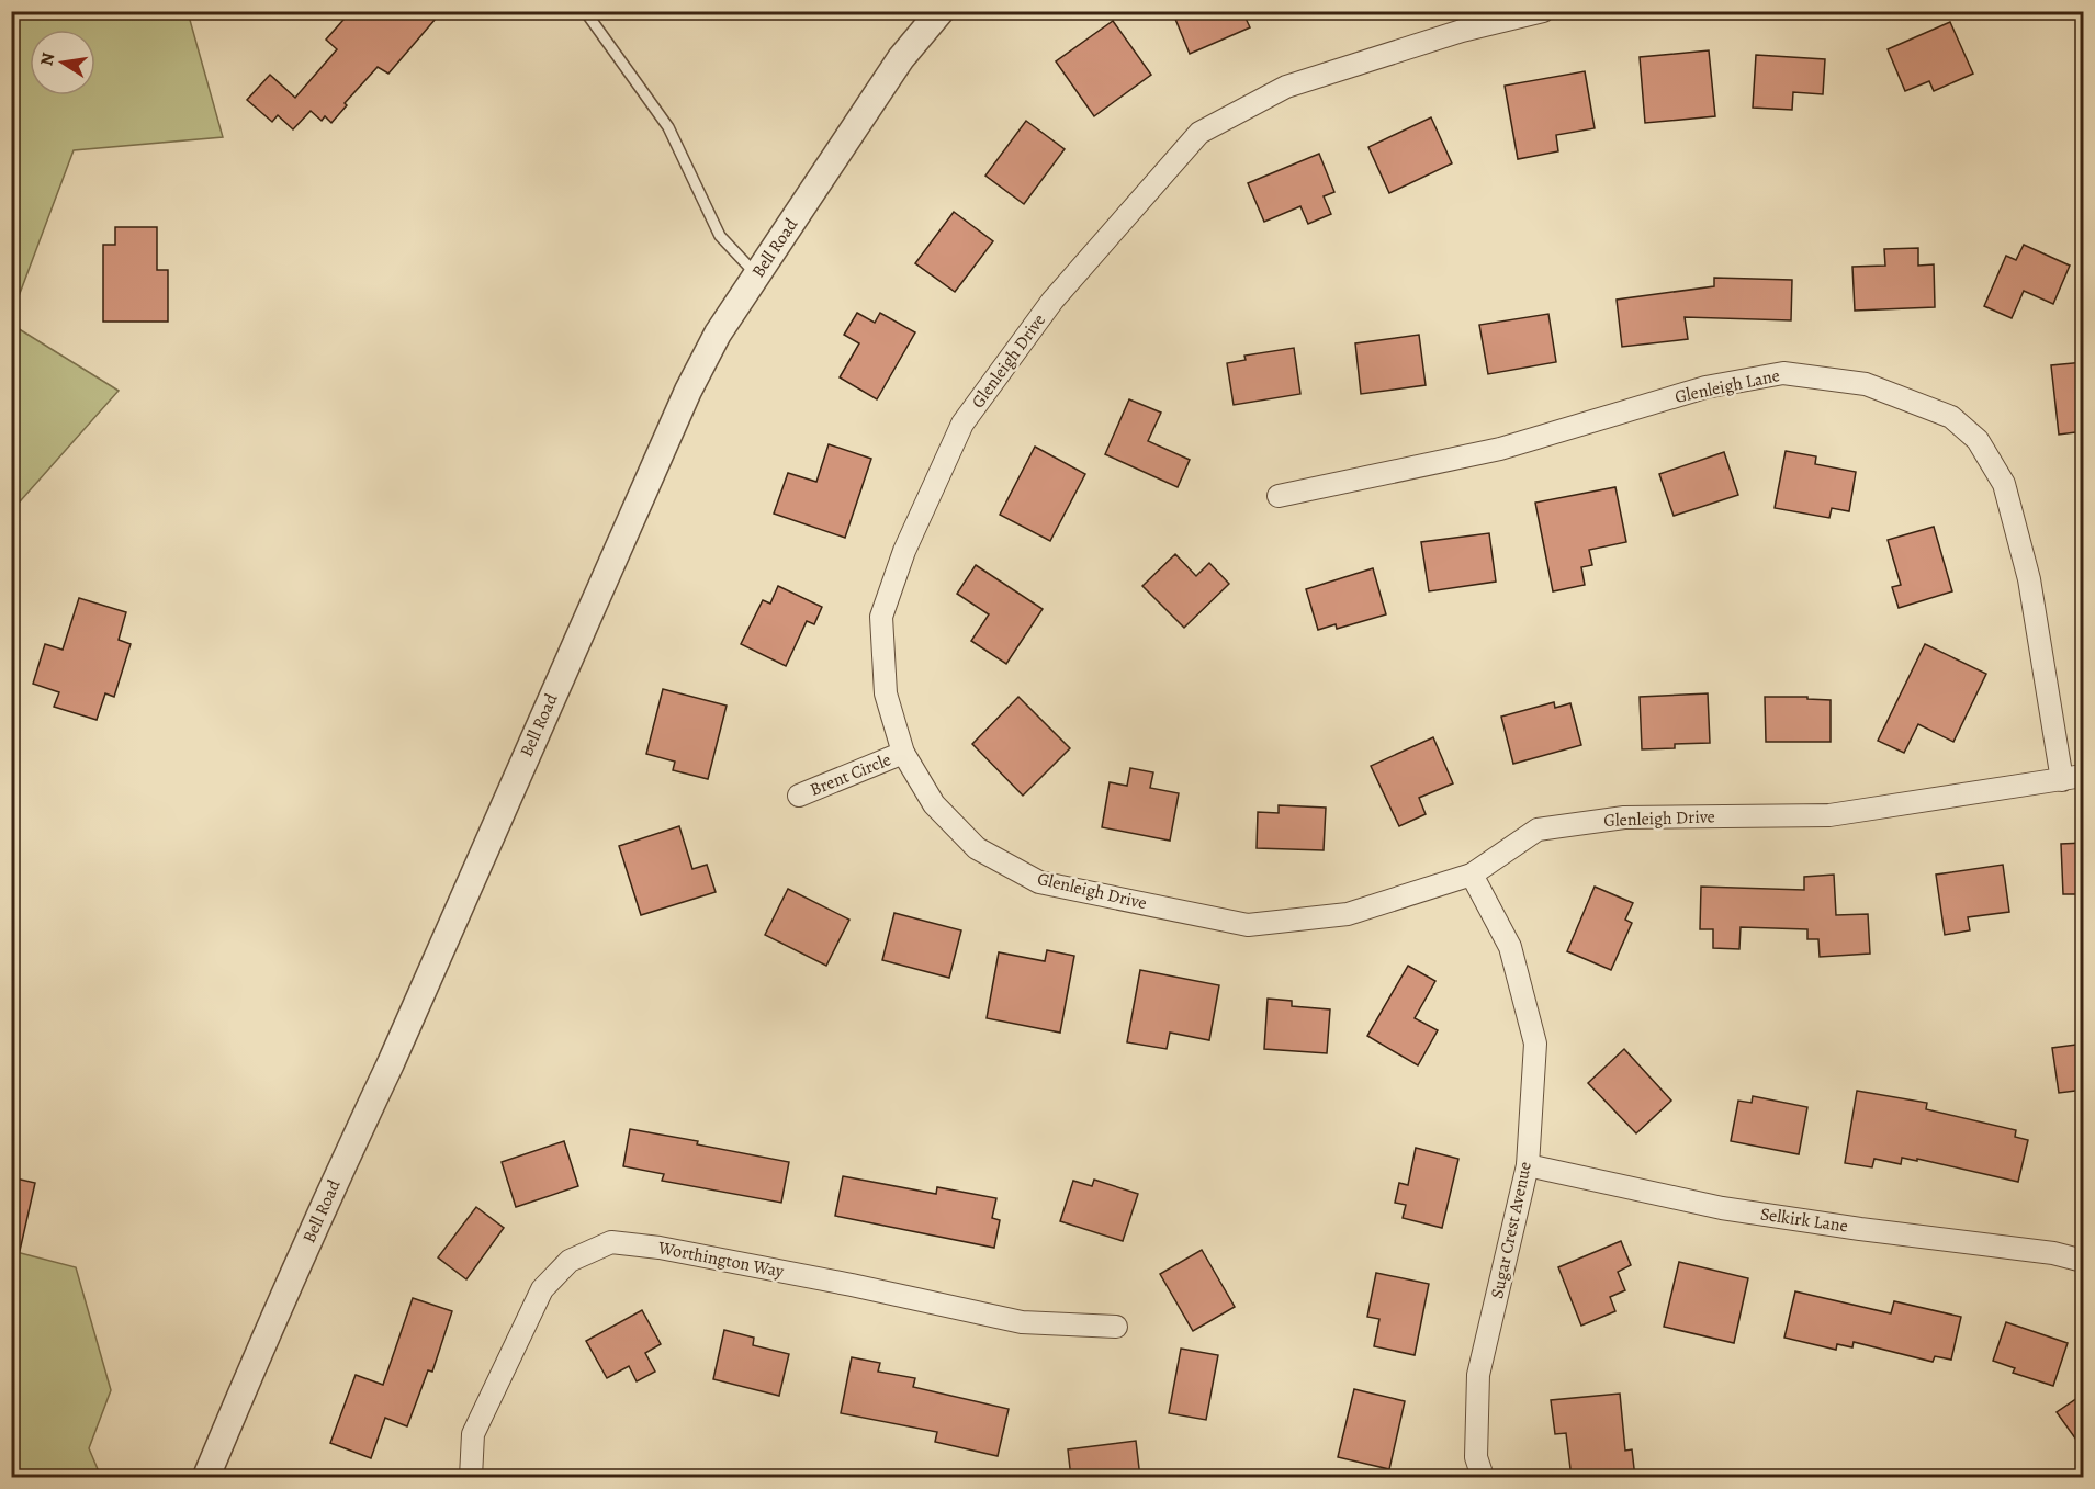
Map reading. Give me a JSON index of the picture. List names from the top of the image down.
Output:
{
  "streets": {
    "street": [
      "Bell Road",
      "Glenleigh Drive",
      "Glenleigh Lane",
      "Brent Circle",
      "Selkirk Lane",
      "Sugar Crest Avenue",
      "Worthington Way"
    ]
  },
  "crossings": [
    ["Glenleigh Drive", "Glenleigh Lane"],
    ["Glenleigh Drive", "Brent Circle"],
    ["Glenleigh Drive", "Sugar Crest Avenue"],
    ["Selkirk Lane", "Sugar Crest Avenue"]
  ],
  "north": "left"
}
